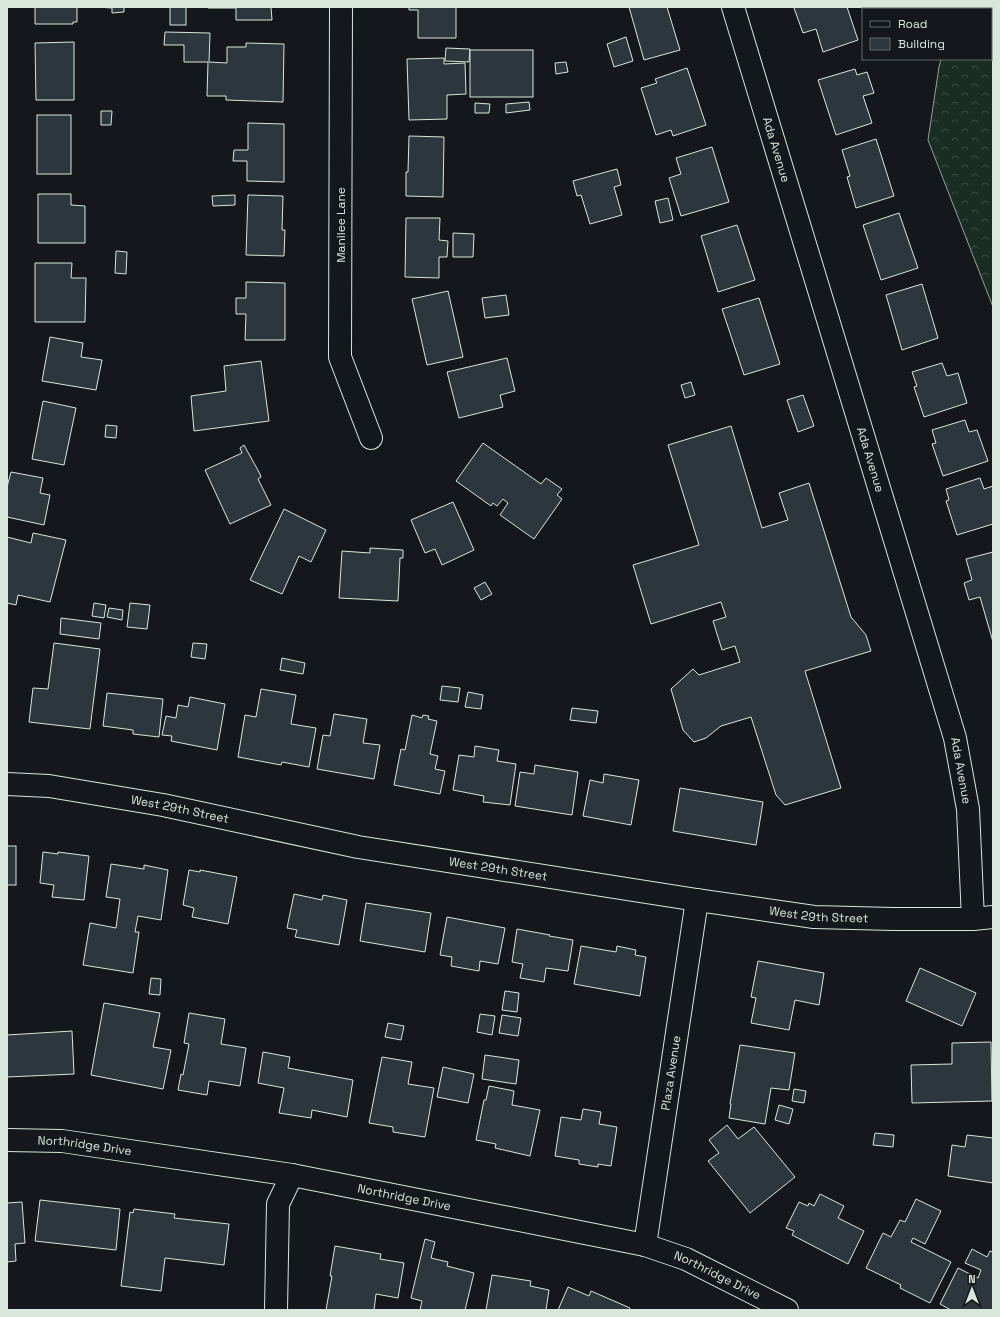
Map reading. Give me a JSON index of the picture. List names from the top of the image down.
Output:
{
  "streets": {
    "street": [
      "Ada Avenue",
      "Manilee Lane",
      "West 29th Street",
      "Plaza Avenue",
      "Northridge Drive"
    ]
  },
  "crossings": [
    ["Ada Avenue", "West 29th Street"],
    ["West 29th Street", "Plaza Avenue"],
    ["Plaza Avenue", "Northridge Drive"]
  ],
  "legend": ["Road", "Building"],
  "north": "top"
}
